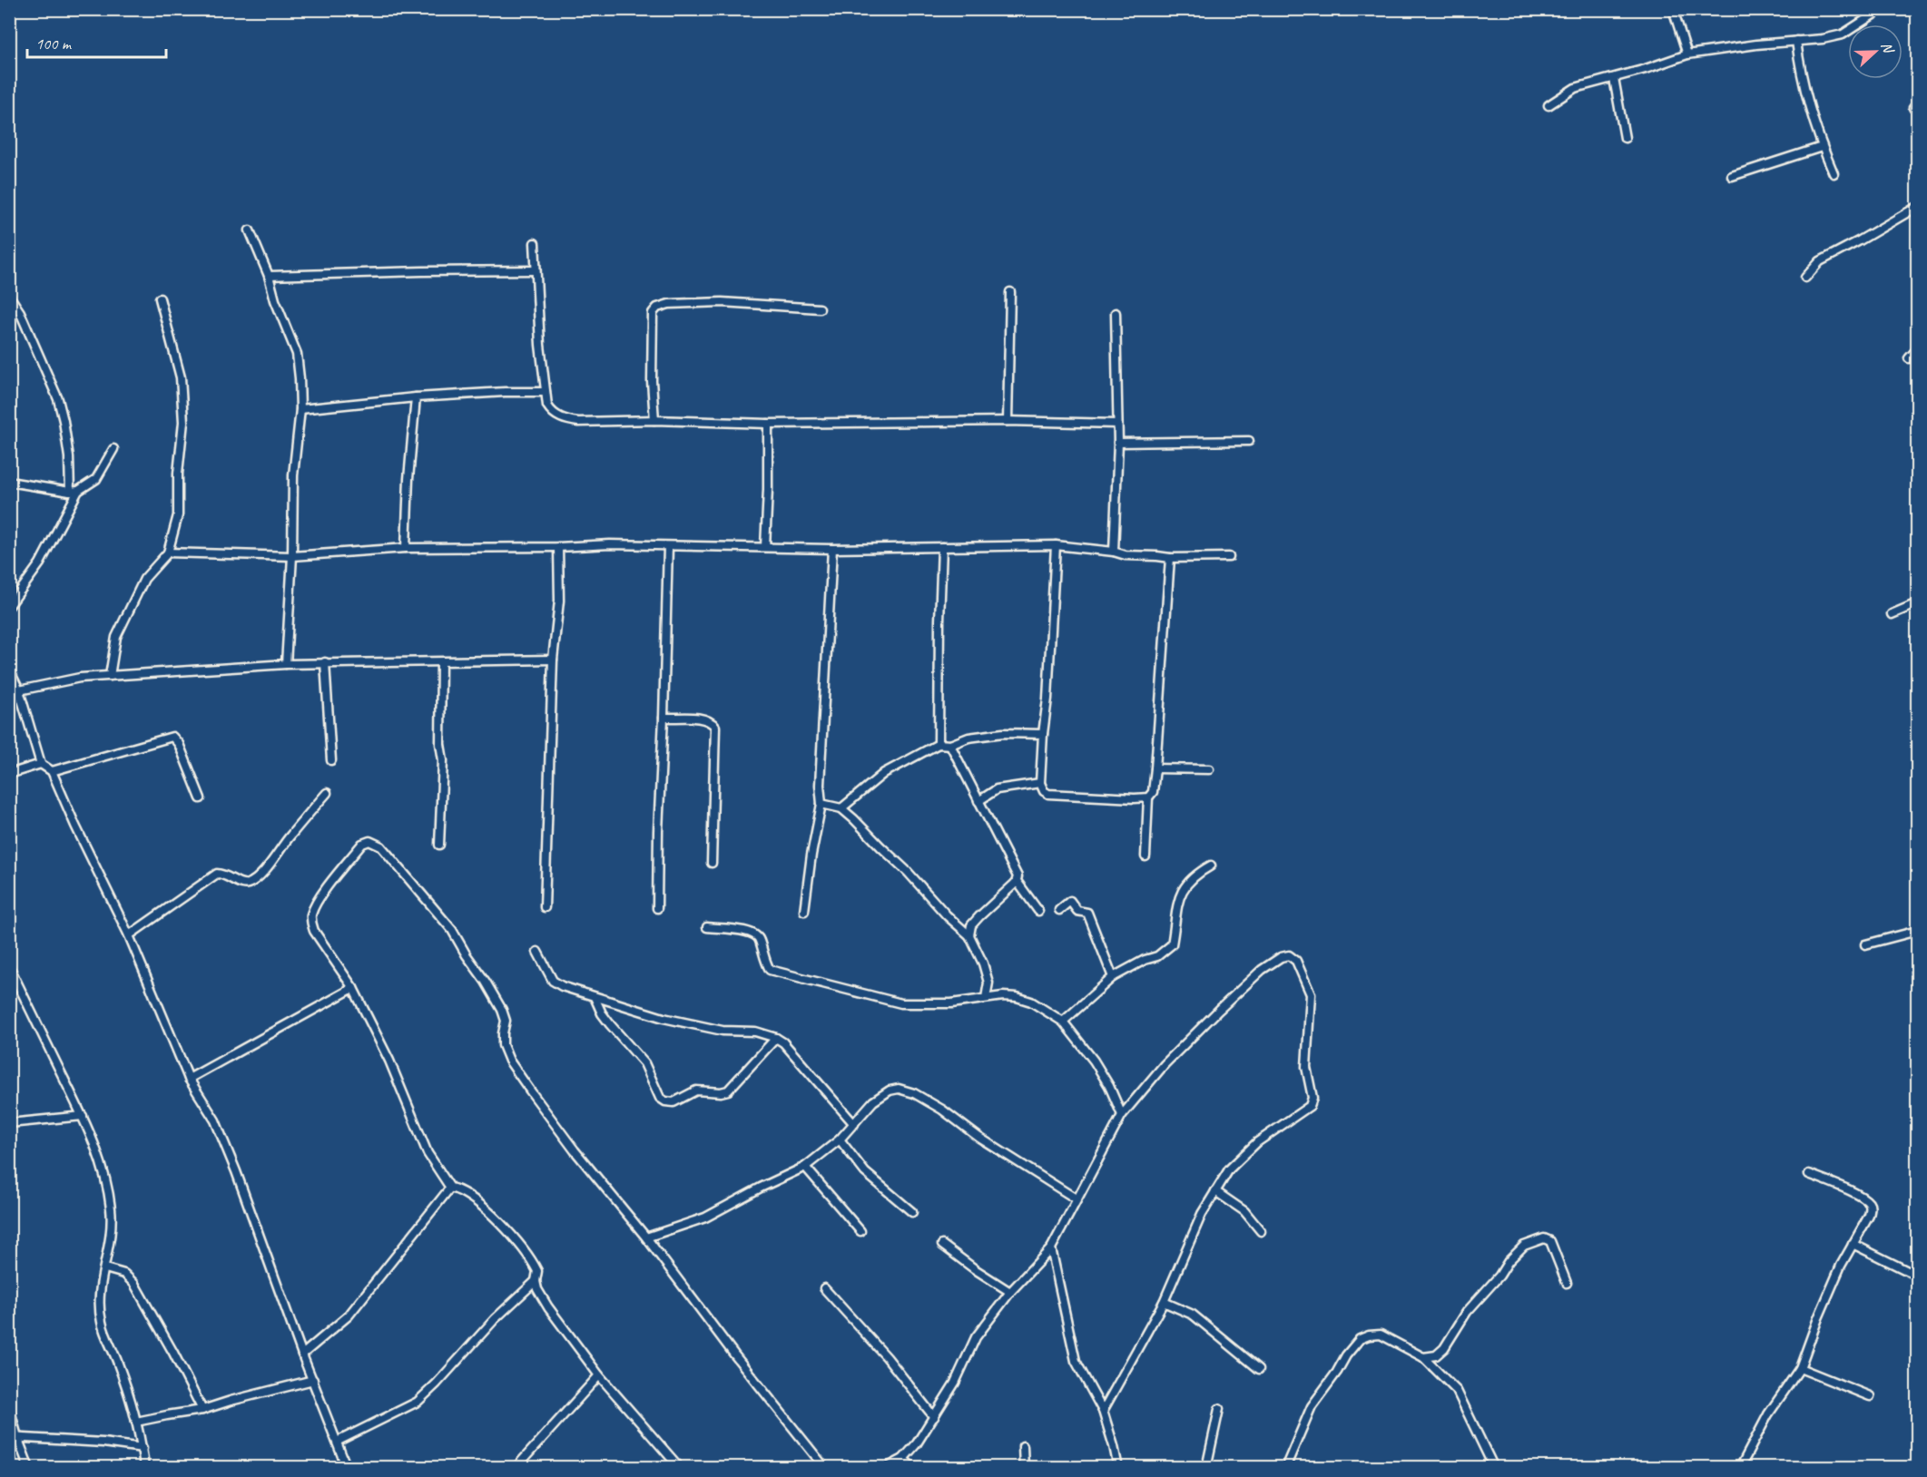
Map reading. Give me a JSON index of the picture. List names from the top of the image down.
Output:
{
  "scale_bar": "100 m",
  "north": "right"
}
